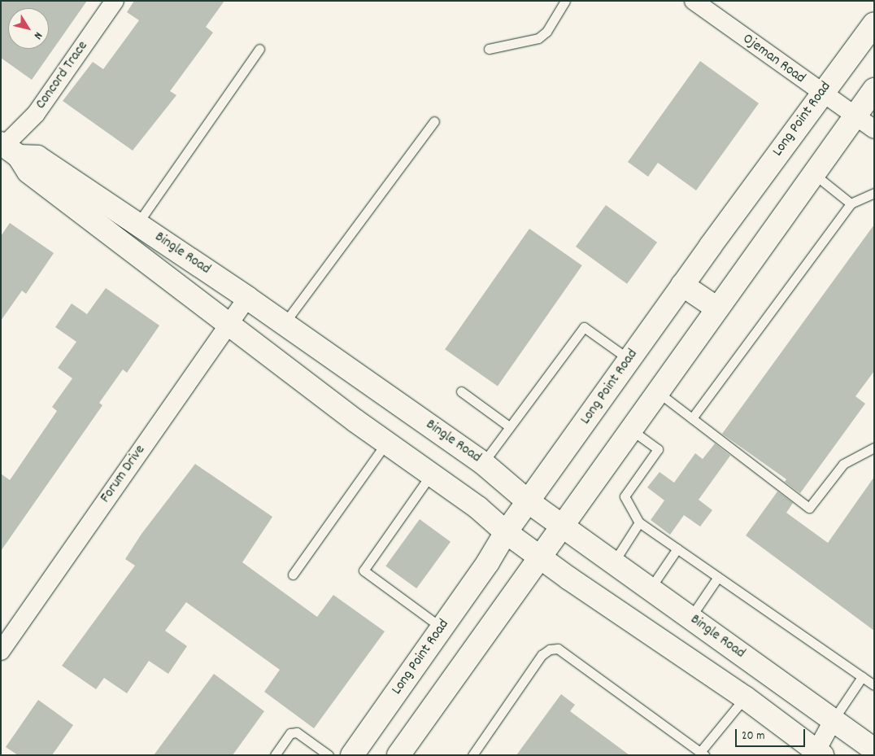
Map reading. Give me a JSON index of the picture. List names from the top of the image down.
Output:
{
  "streets": {
    "main road": ["Long Point Road", "Bingle Road"],
    "street": ["Ojeman Road", "Concord Trace", "Forum Drive"]
  },
  "crossings": [
    ["Ojeman Road", "Long Point Road"],
    ["Concord Trace", "Bingle Road"],
    ["Long Point Road", "Bingle Road"],
    ["Bingle Road", "Forum Drive"]
  ],
  "scale_bar": "20 m",
  "north": "bottom right"
}
